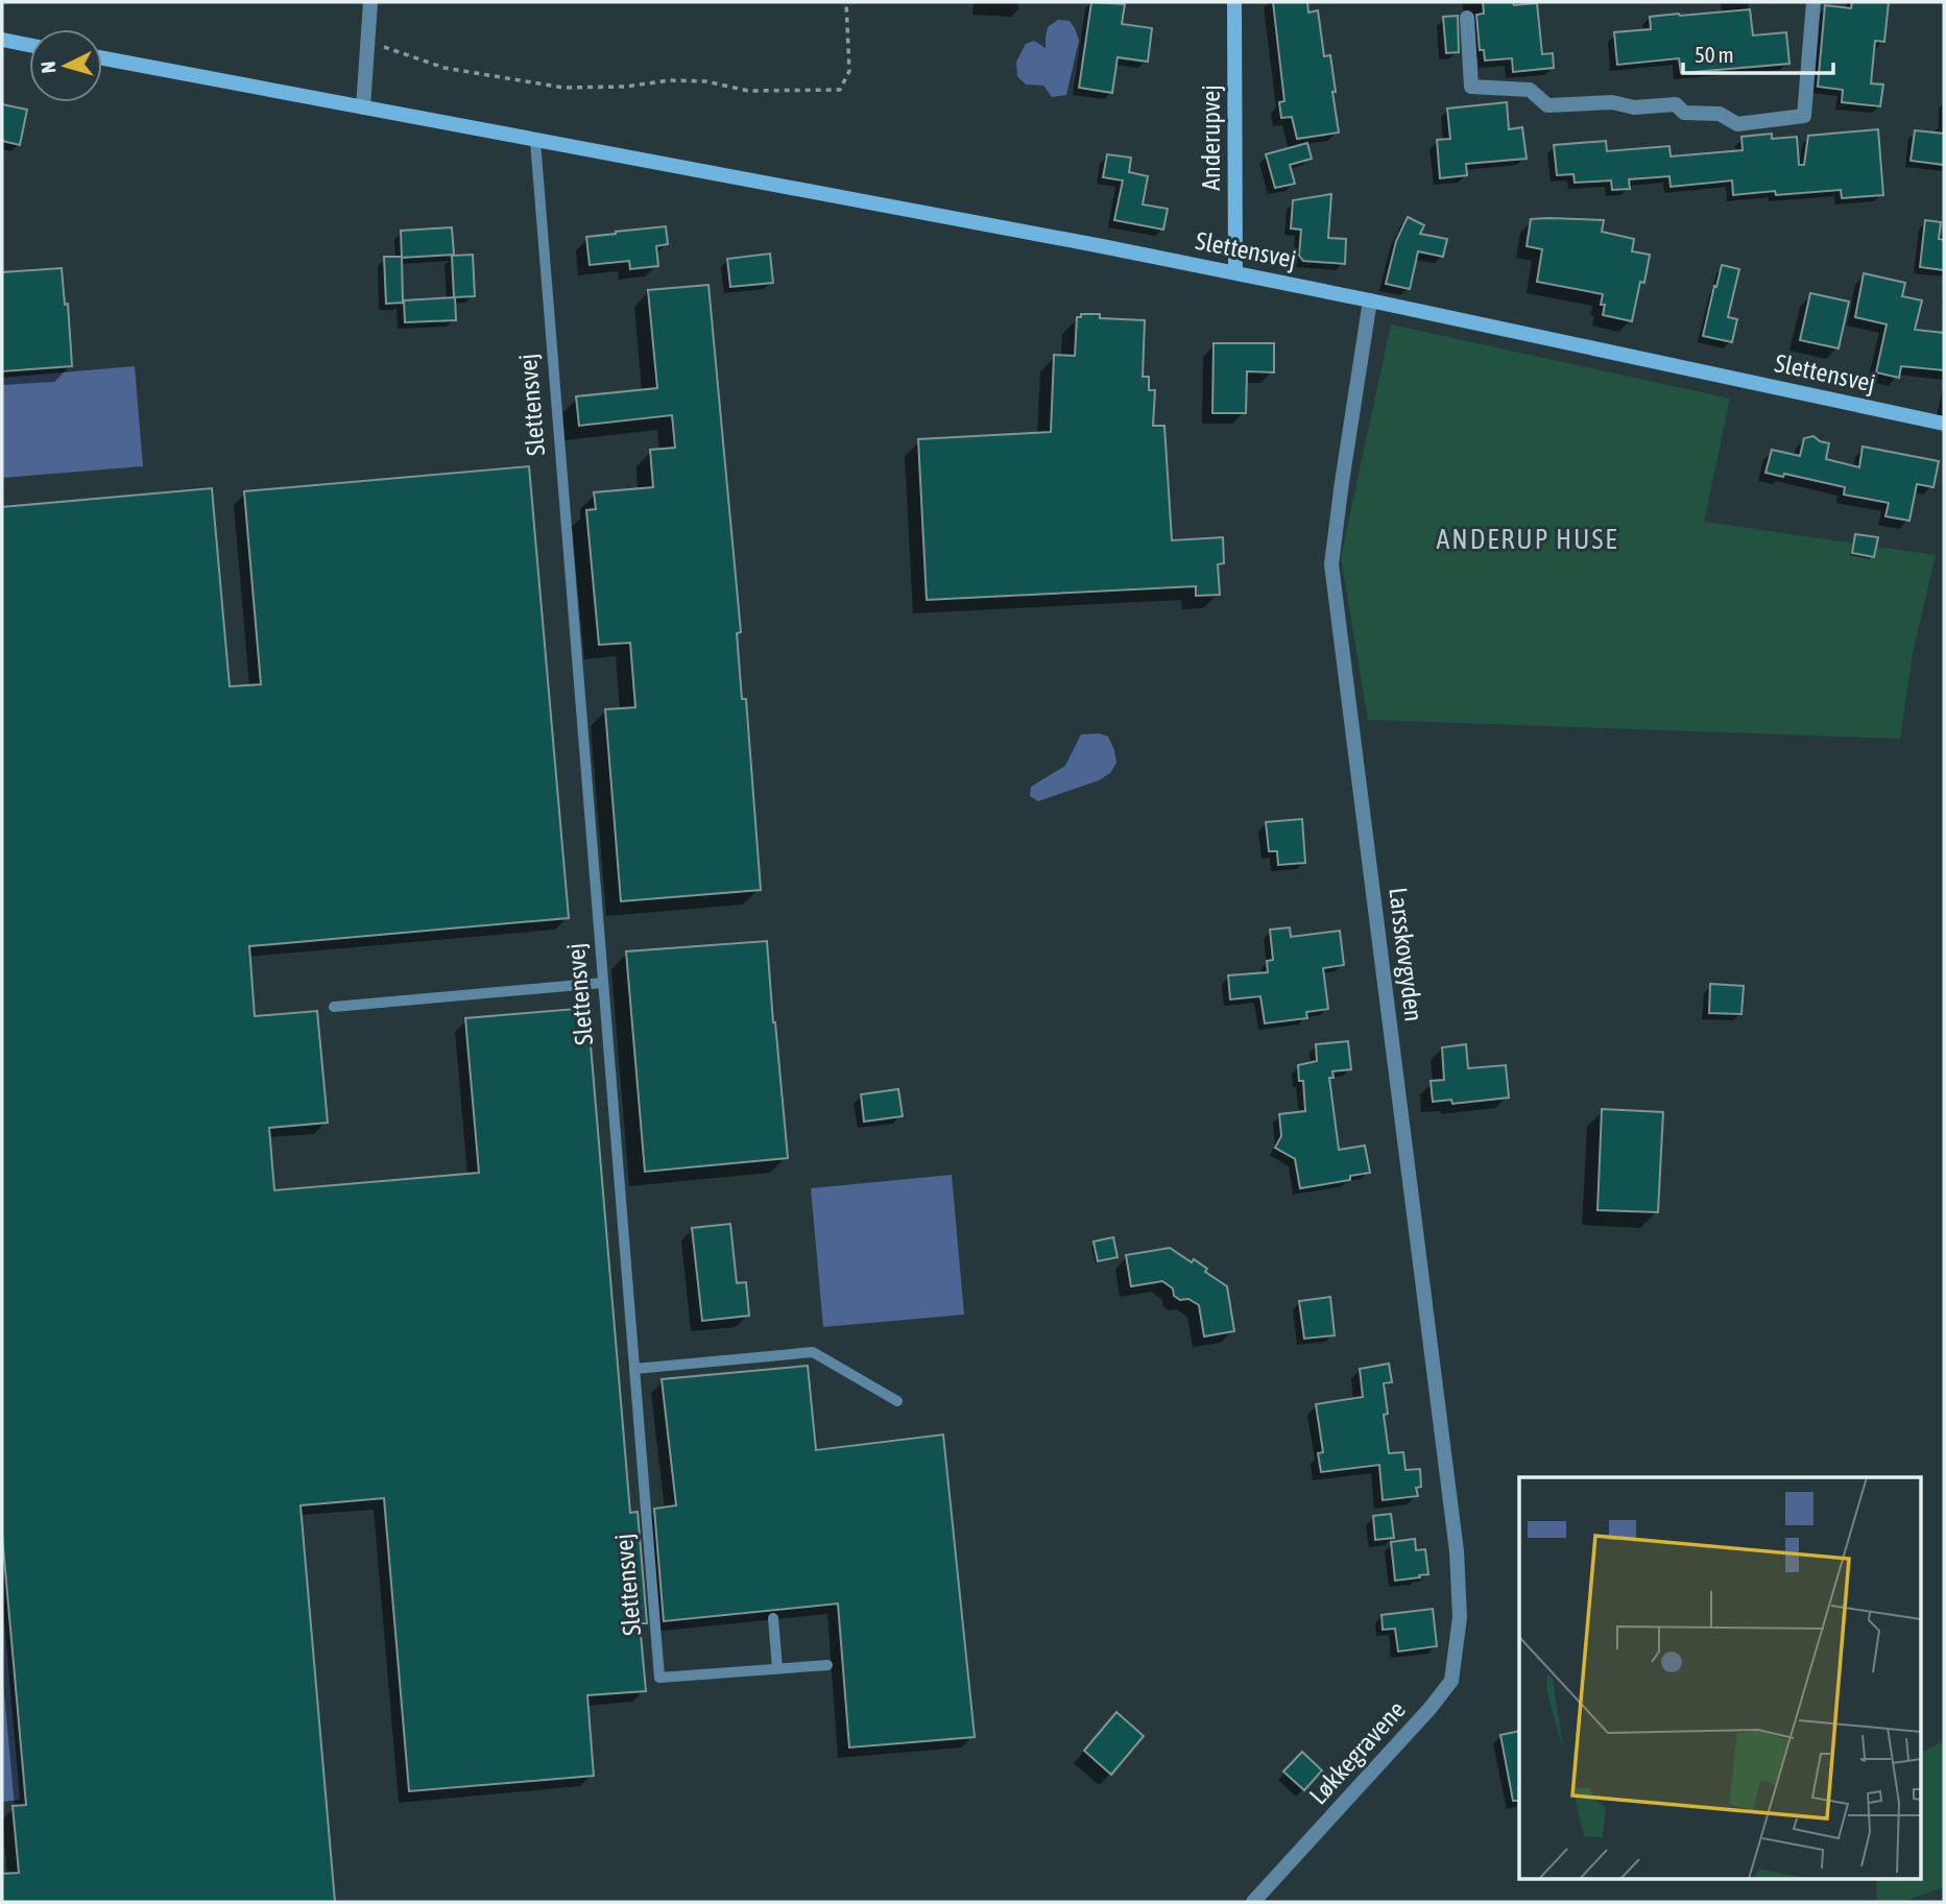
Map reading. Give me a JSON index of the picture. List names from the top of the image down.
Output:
{
  "streets": {
    "street": [
      "Anderupvej",
      "Slettensvej",
      "Larsskovgyden",
      "Løkkegravene"
    ]
  },
  "crossings": [
    ["Anderupvej", "Slettensvej"],
    ["Slettensvej", "Larsskovgyden"],
    ["Larsskovgyden", "Løkkegravene"]
  ],
  "districts": ["ANDERUP HUSE"],
  "scale_bar": "50 m",
  "north": "left"
}
